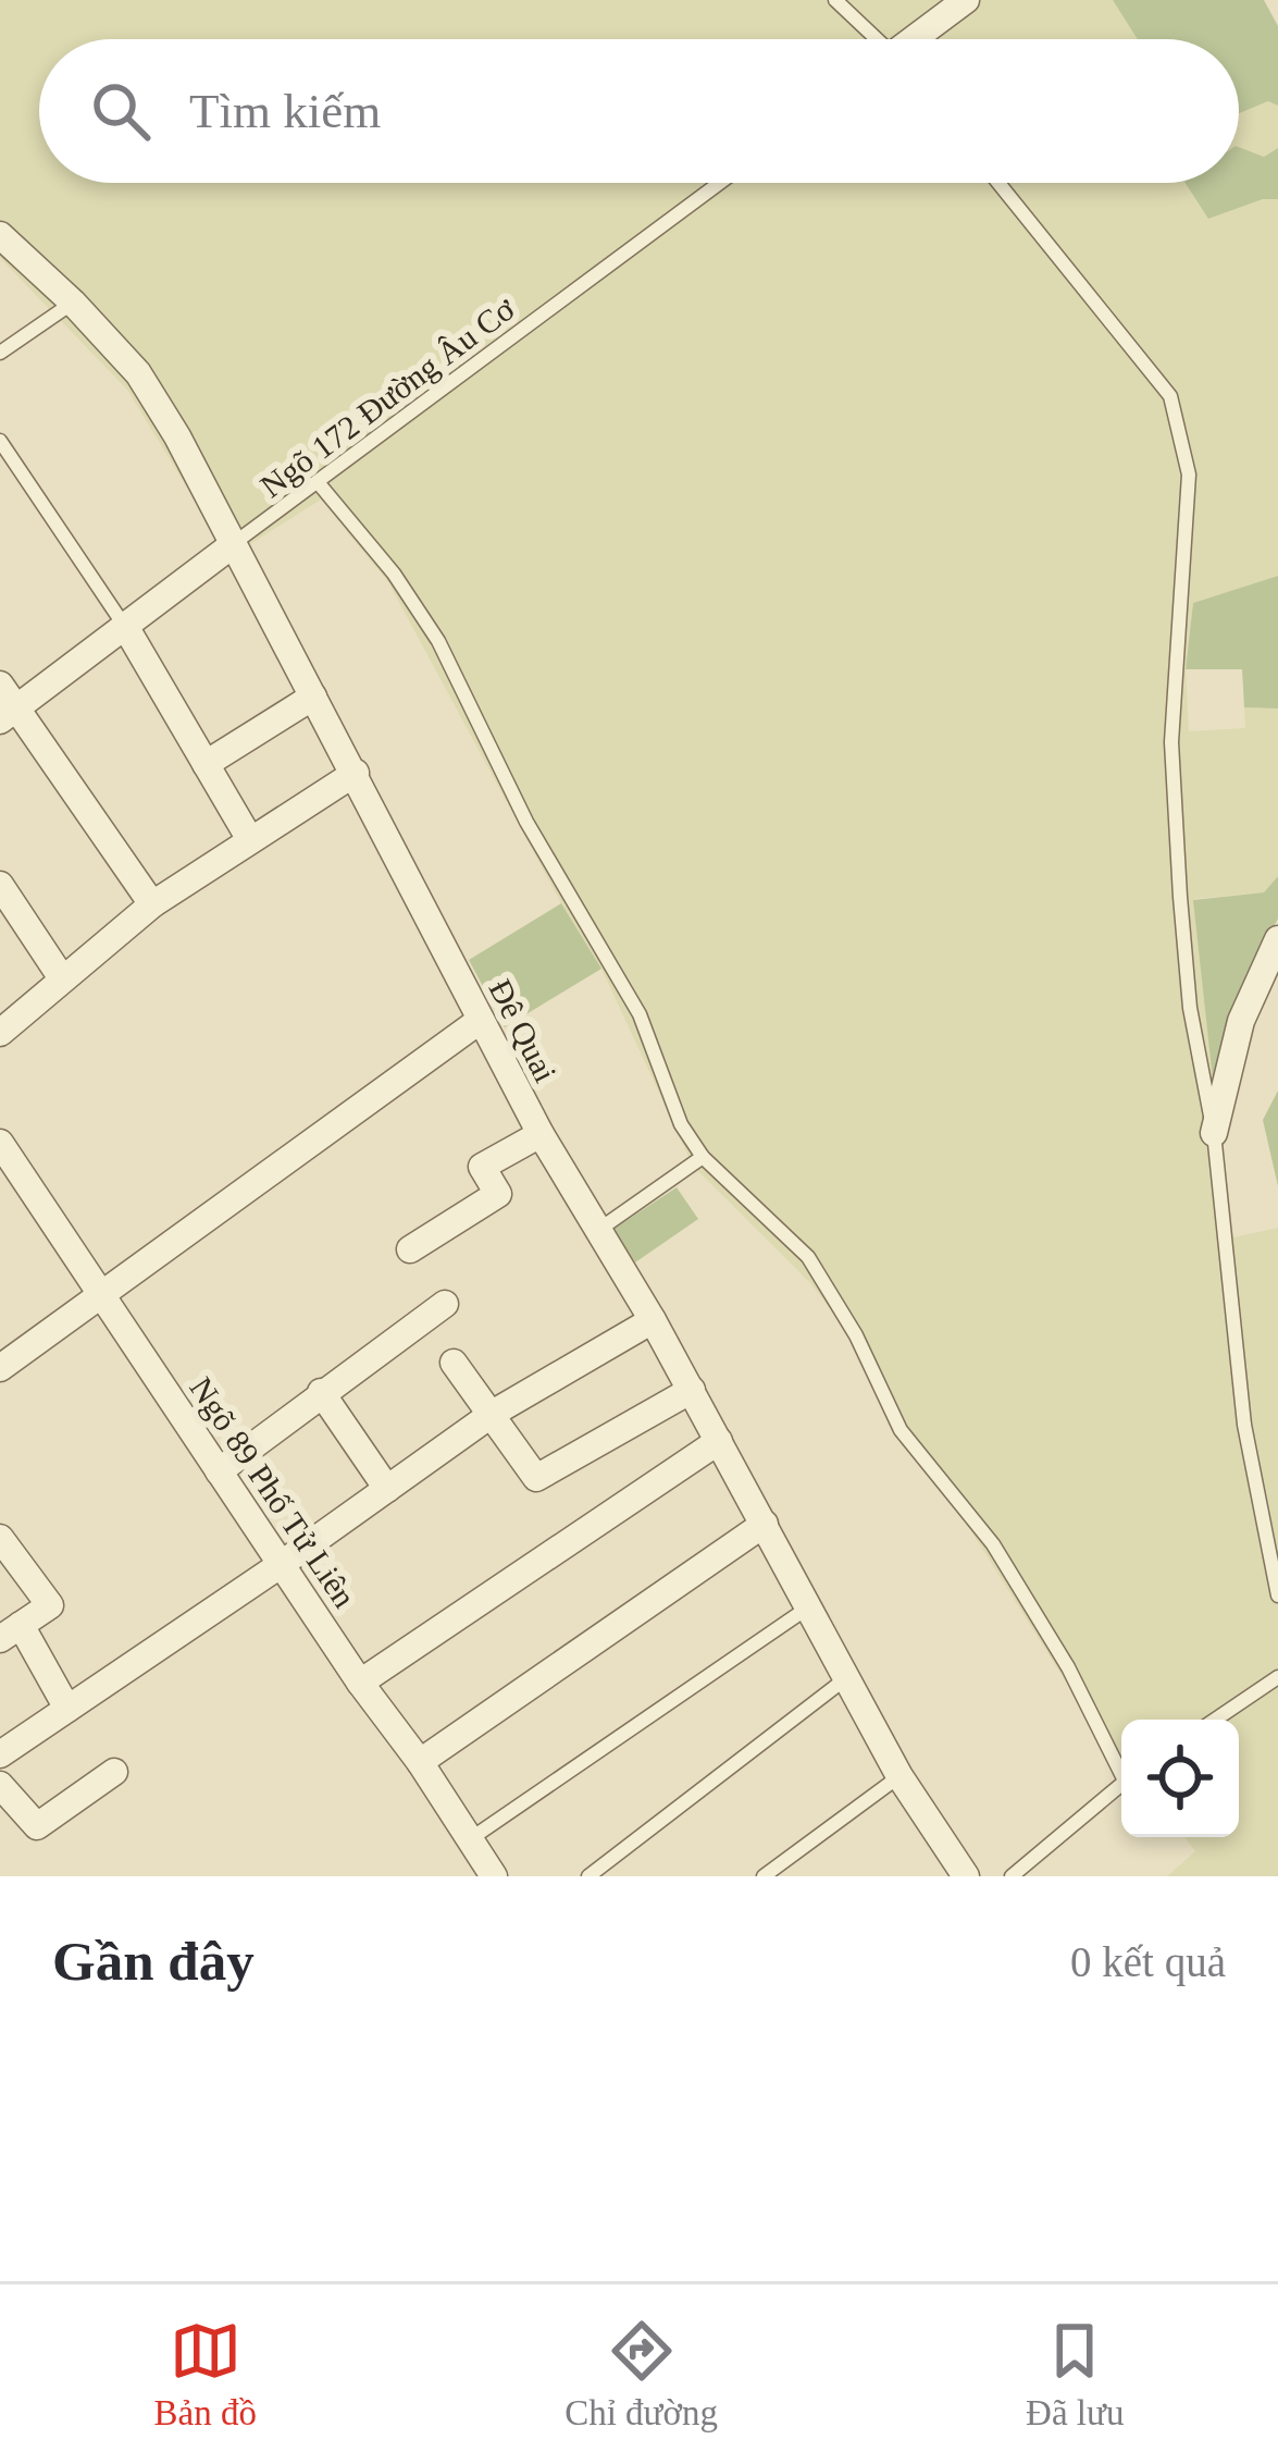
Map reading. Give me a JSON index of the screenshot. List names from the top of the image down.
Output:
{
  "streets": {
    "street": ["Đê Quai", "Ngõ 89 Phố Tử Liên"],
    "lane": ["Ngõ 172 Đường Âu Cơ"]
  },
  "crossings": [
    ["Ngõ 172 Đường Âu Cơ", "Đê Quai"]
  ],
  "page": {
    "search": "Tìm kiếm",
    "heading": ["Gần đây", "0 kết quả"],
    "nav": ["Bản đồ", "Chỉ đường", "Đã lưu"]
  }
}
